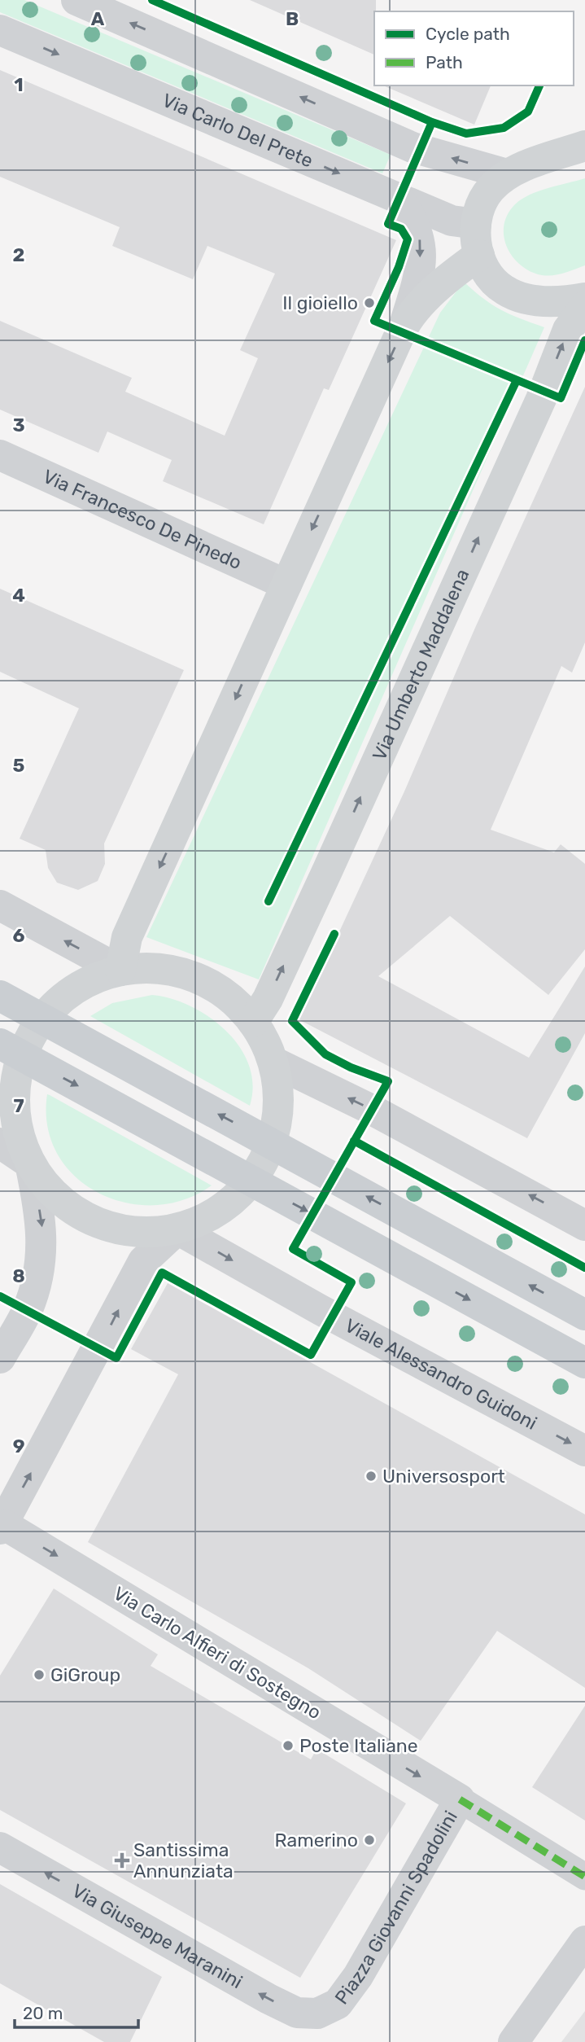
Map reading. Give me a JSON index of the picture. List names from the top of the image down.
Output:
{
  "streets": {
    "main road": ["Via Umberto Maddalena"],
    "street": [
      "Via Carlo Del Prete",
      "Via Francesco De Pinedo",
      "Viale Alessandro Guidoni",
      "Via Carlo Alfieri di Sostegno",
      "Piazza Giovanni Spadolini",
      "Via Giuseppe Maranini"
    ]
  },
  "crossings": [
    ["Via Carlo Alfieri di Sostegno", "Piazza Giovanni Spadolini"],
    ["Piazza Giovanni Spadolini", "Via Giuseppe Maranini"]
  ],
  "one_way": ["Via Carlo Alfieri di Sostegno", "Via Giuseppe Maranini"],
  "places": {
    "other": [
      "Il gioiello",
      "Universosport",
      "GiGroup",
      "Poste Italiane",
      "Ramerino"
    ],
    "health": ["Santissima Annunziata"]
  },
  "legend": ["Cycle path", "Path"],
  "scale_bar": "20 m",
  "grid": {
    "columns": ["A", "B"],
    "rows": [
      "1",
      "2",
      "3",
      "4",
      "5",
      "6",
      "7",
      "8",
      "9"
    ]
  }
}
